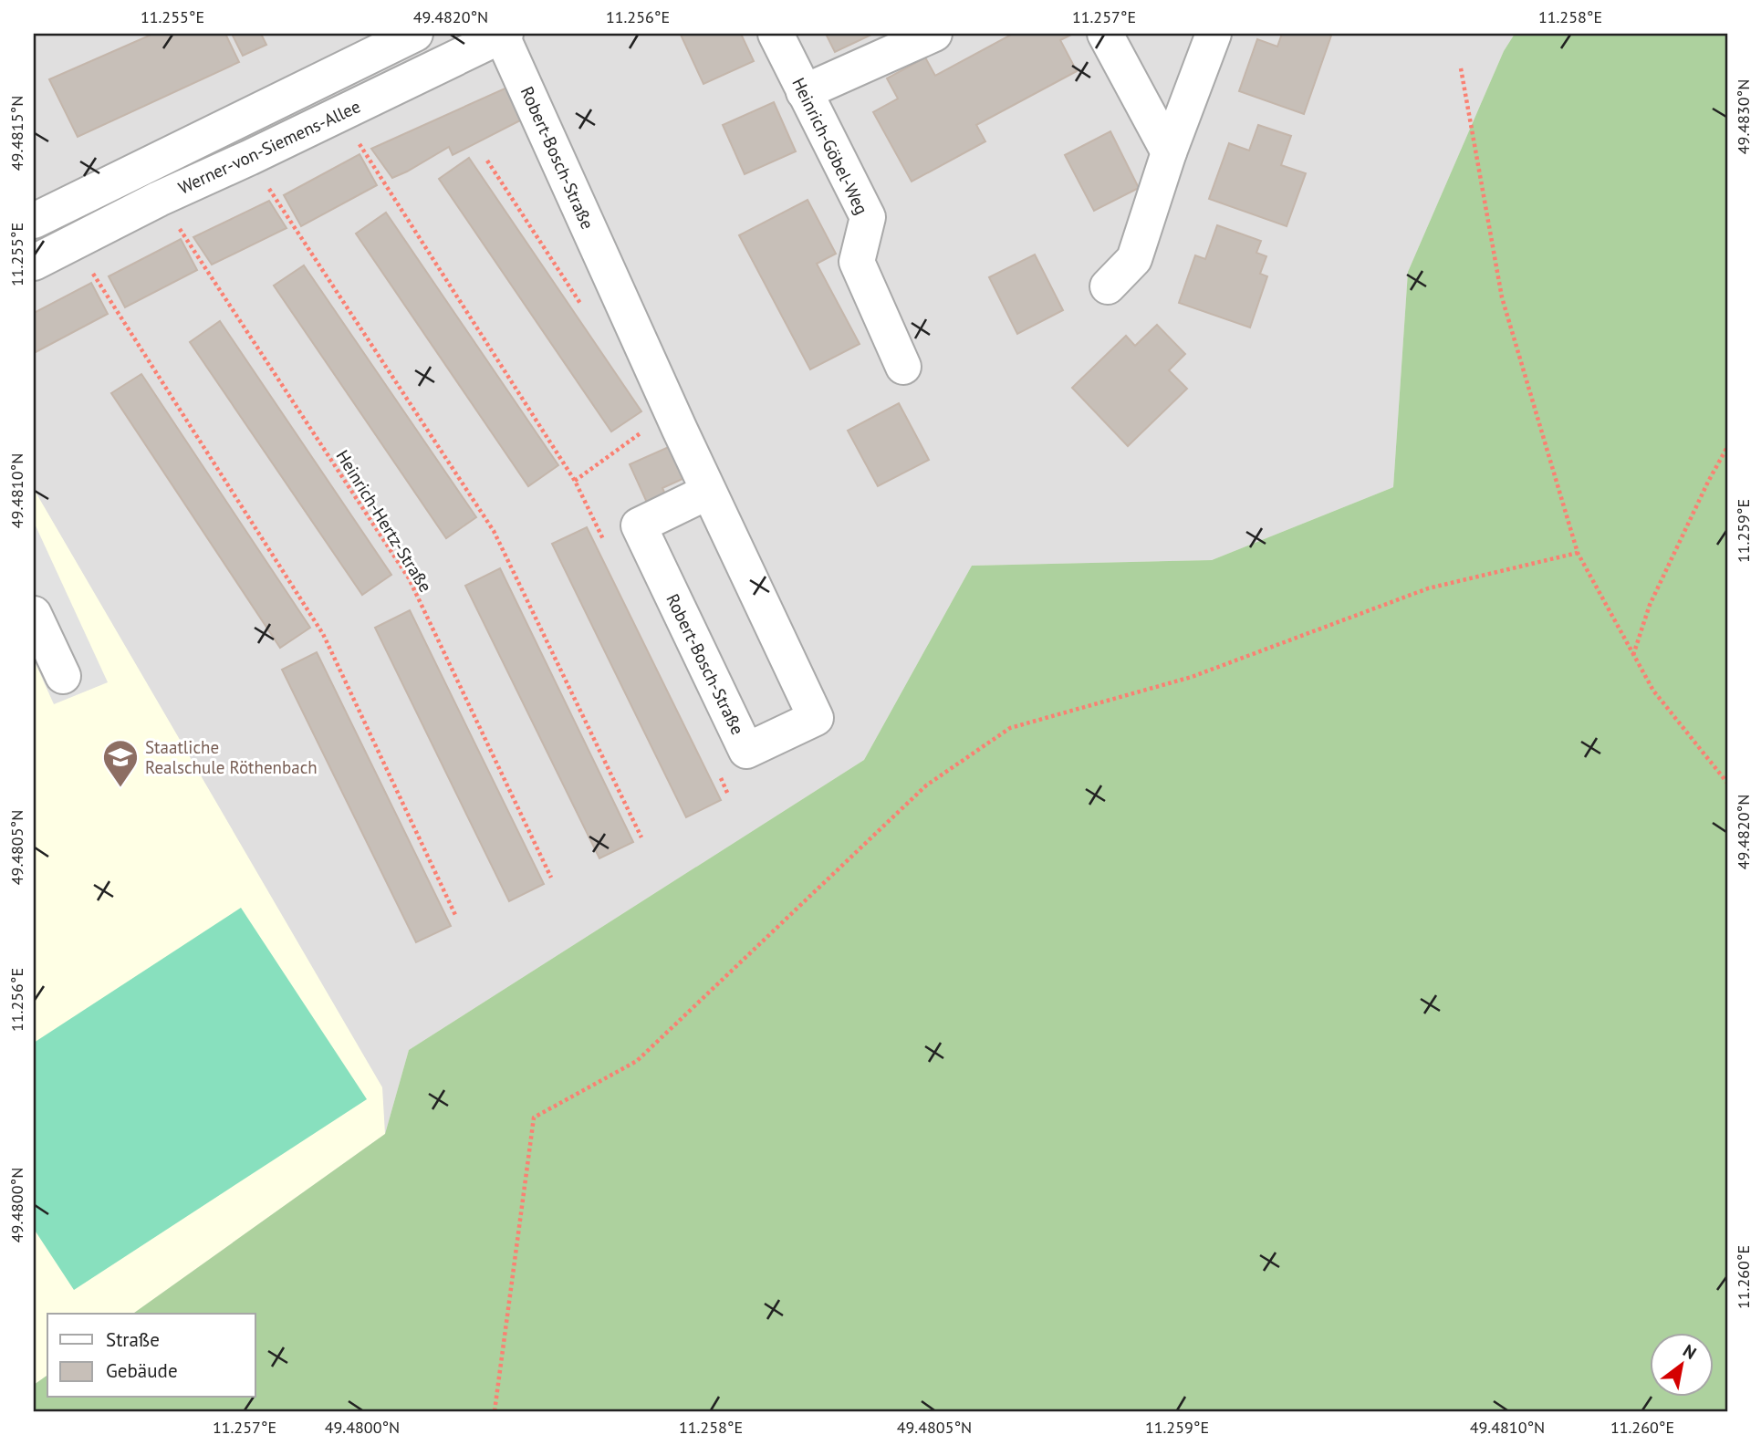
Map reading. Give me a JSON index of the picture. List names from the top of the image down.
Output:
{
  "streets": {
    "street": ["Heinrich-Göbel-Weg", "Werner-von-Siemens-Allee", "Robert-Bosch-Straße"],
    "path": ["Heinrich-Hertz-Straße"]
  },
  "crossings": [
    ["Werner-von-Siemens-Allee", "Robert-Bosch-Straße"],
    ["Werner-von-Siemens-Allee", "Heinrich-Hertz-Straße"]
  ],
  "places": {
    "school or university": ["Staatliche Realschule Röthenbach"]
  },
  "legend": ["Straße", "Gebäude"],
  "north": "top right",
  "coordinates": [
    "11.255°E",
    "49.4820°N",
    "11.256°E",
    "11.257°E",
    "11.258°E",
    "49.4830°N",
    "49.4815°N",
    "49.4810°N",
    "11.259°E",
    "49.4805°N",
    "49.4800°N",
    "11.260°E"
  ]
}
